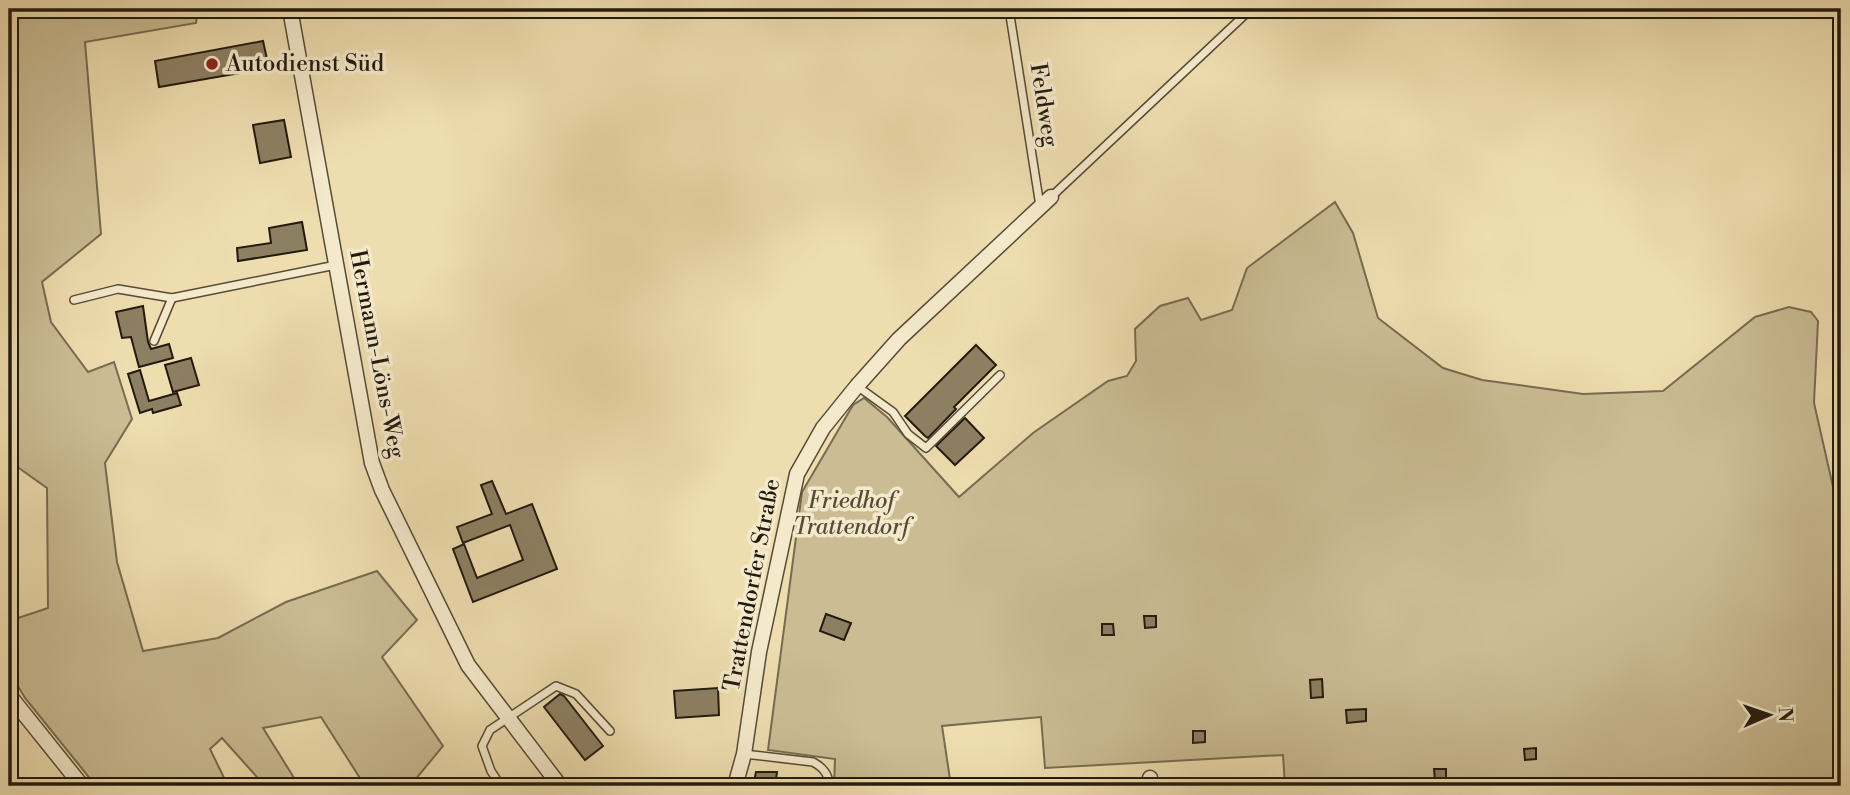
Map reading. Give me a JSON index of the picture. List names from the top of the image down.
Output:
{
  "streets": {
    "street": ["Hermann-Löns-Weg", "Trattendorfer Straße"],
    "lane": ["Feldweg"]
  },
  "crossings": [
    ["Feldweg", "Trattendorfer Straße"]
  ],
  "parks": ["Friedhof Trattendorf"],
  "places": ["Autodienst Süd"],
  "north": "right"
}
